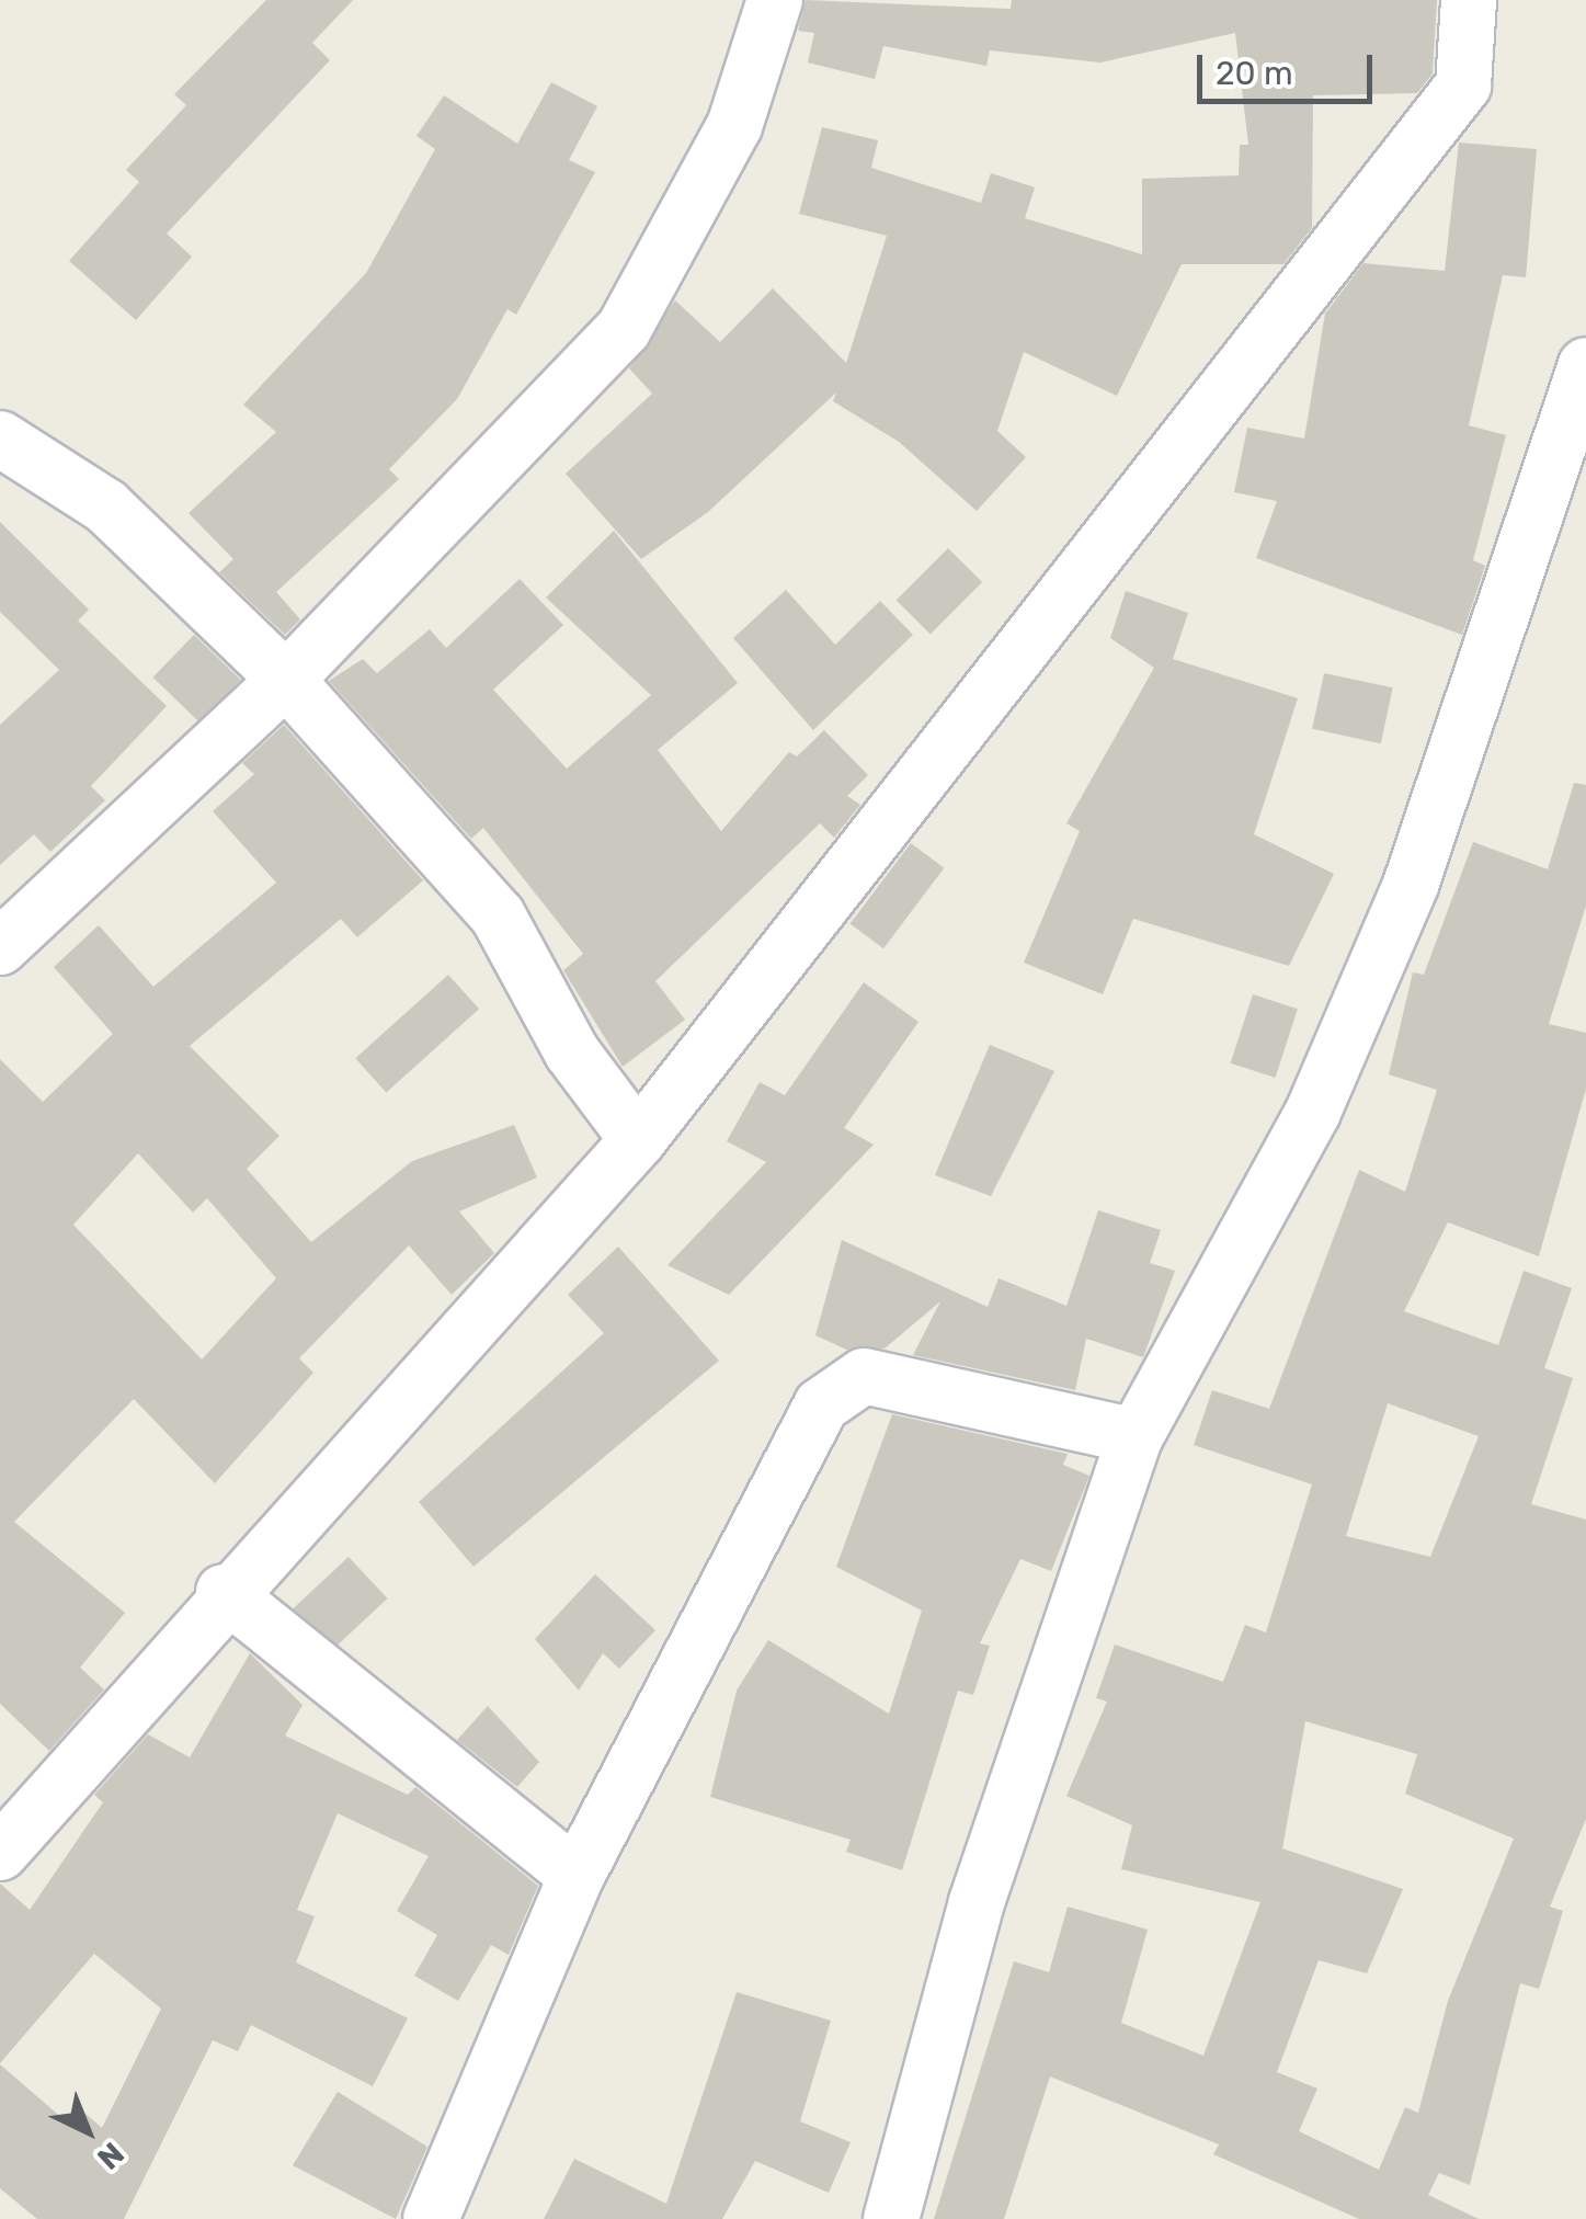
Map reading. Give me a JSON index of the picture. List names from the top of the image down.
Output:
{
  "scale_bar": "20 m",
  "north": "bottom right"
}
